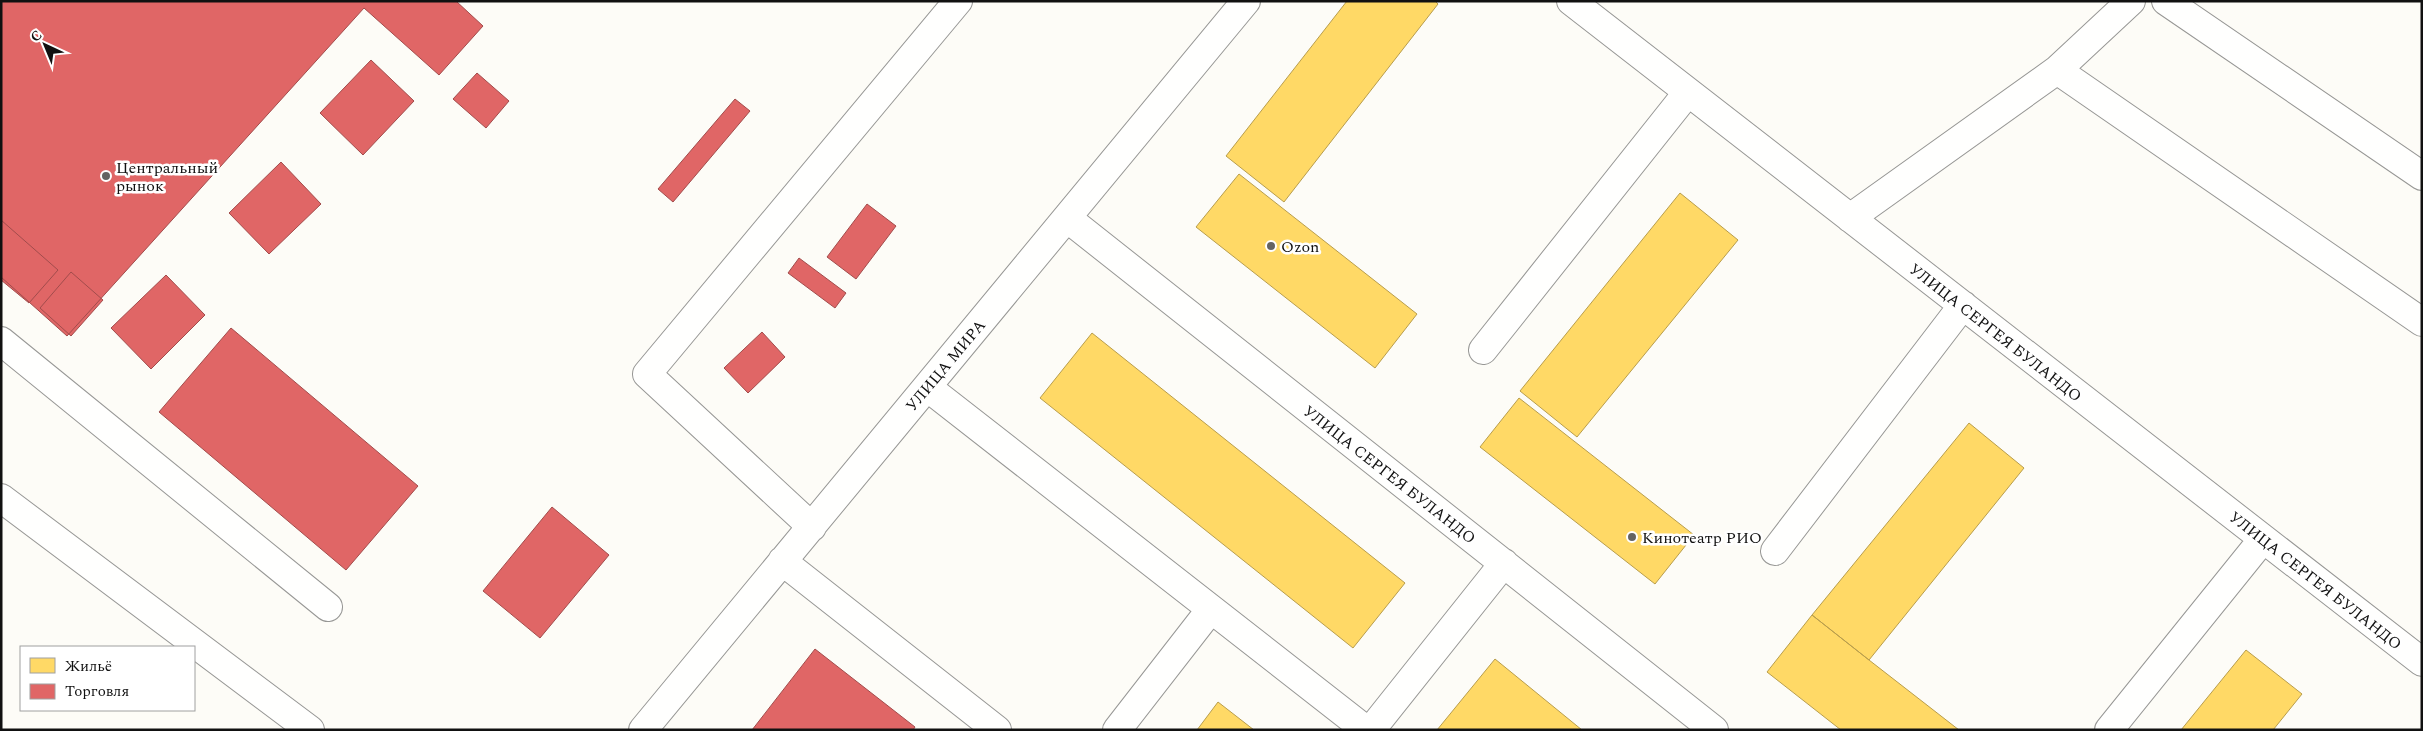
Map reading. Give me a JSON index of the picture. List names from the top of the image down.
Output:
{
  "streets": {
    "street": ["УЛИЦА СЕРГЕЯ БУЛАНДО", "УЛИЦА МИРА"]
  },
  "crossings": [
    ["УЛИЦА СЕРГЕЯ БУЛАНДО", "УЛИЦА МИРА"]
  ],
  "places": ["Центральный рынок", "Ozon", "Кинотеатр РИО"],
  "legend": ["Жильё", "Торговля"],
  "north": "top left"
}
